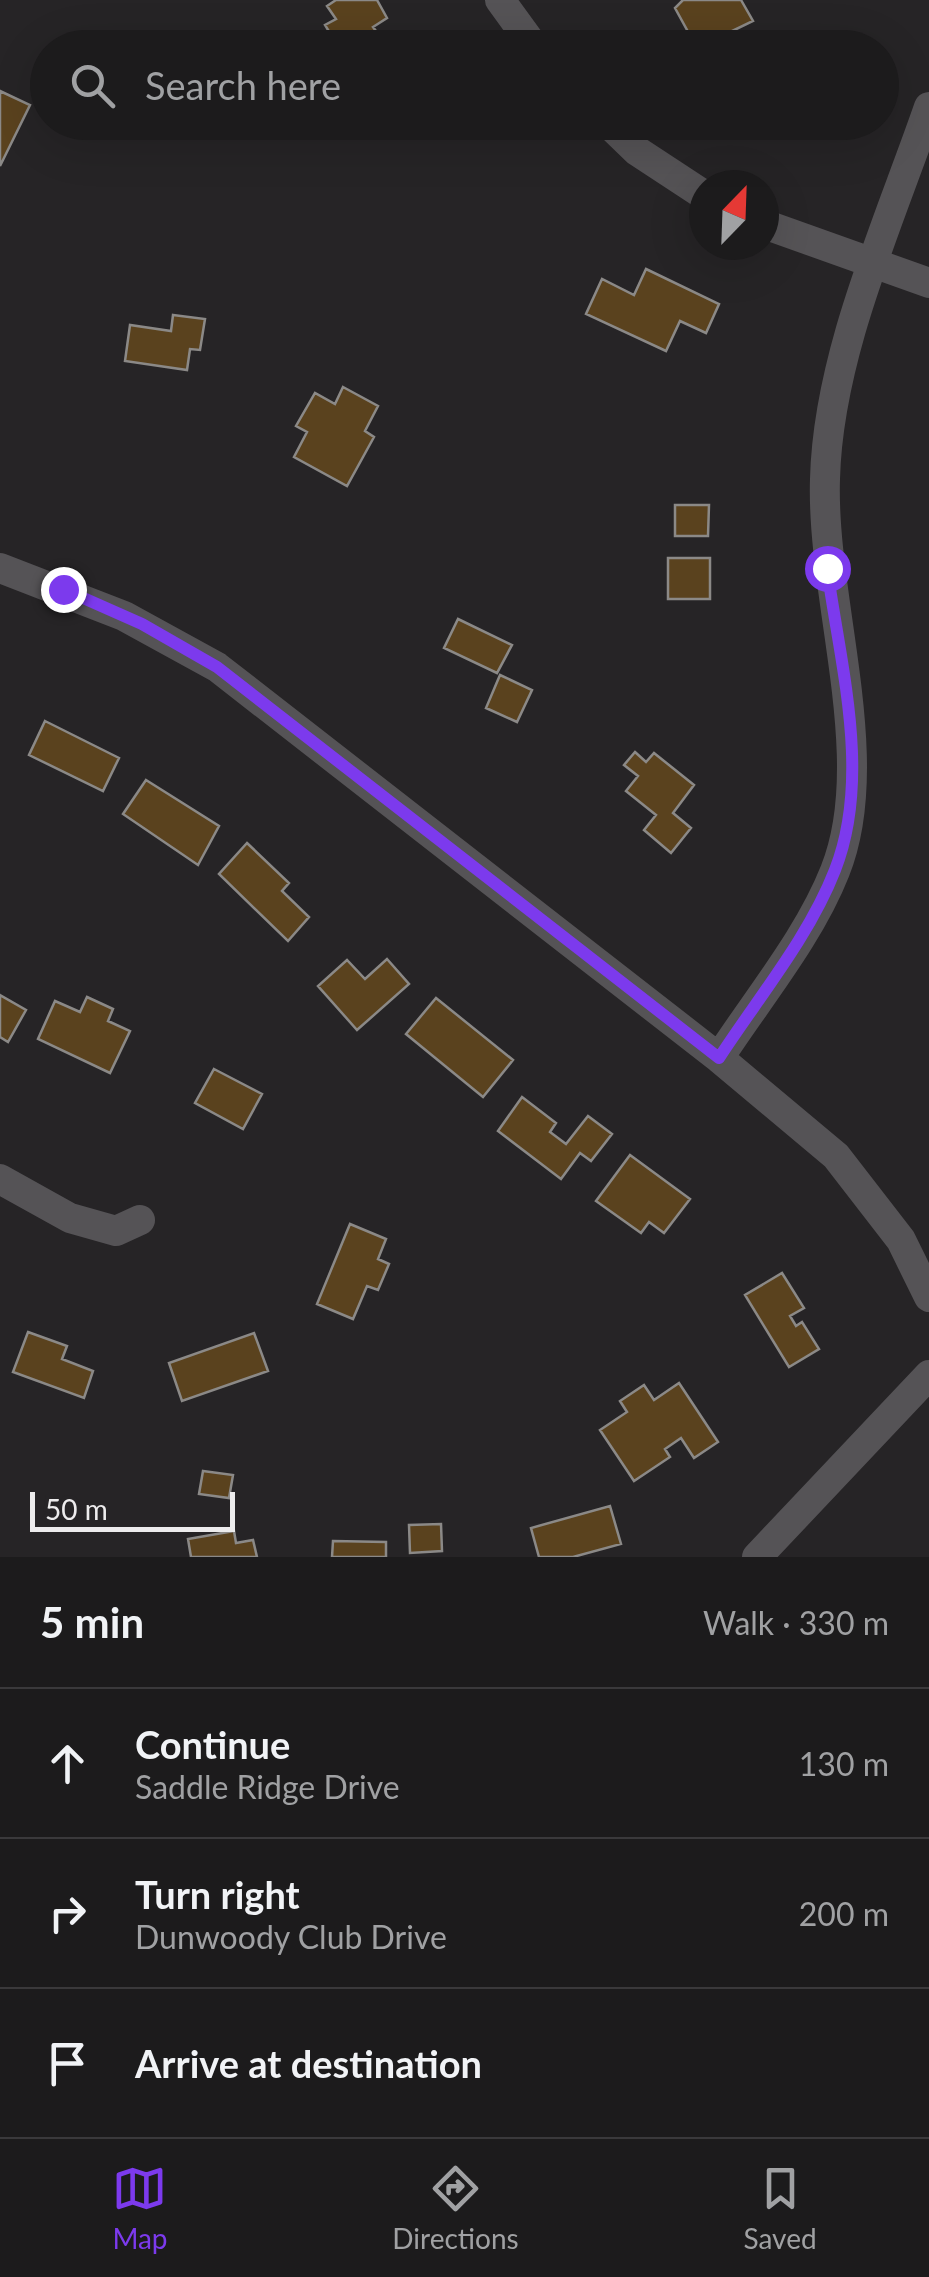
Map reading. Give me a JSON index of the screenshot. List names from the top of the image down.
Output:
{
  "scale_bar": "50 m",
  "north": "top right",
  "page": {
    "search": "Search here",
    "scale": "50 m",
    "heading": ["5 min", "Walk · 330 m"],
    "list": [
      ["Continue", "Saddle Ridge Drive", "130 m"],
      ["Turn right", "Dunwoody Club Drive", "200 m"],
      "Arrive at destination"
    ],
    "nav": ["Map", "Directions", "Saved"]
  }
}
